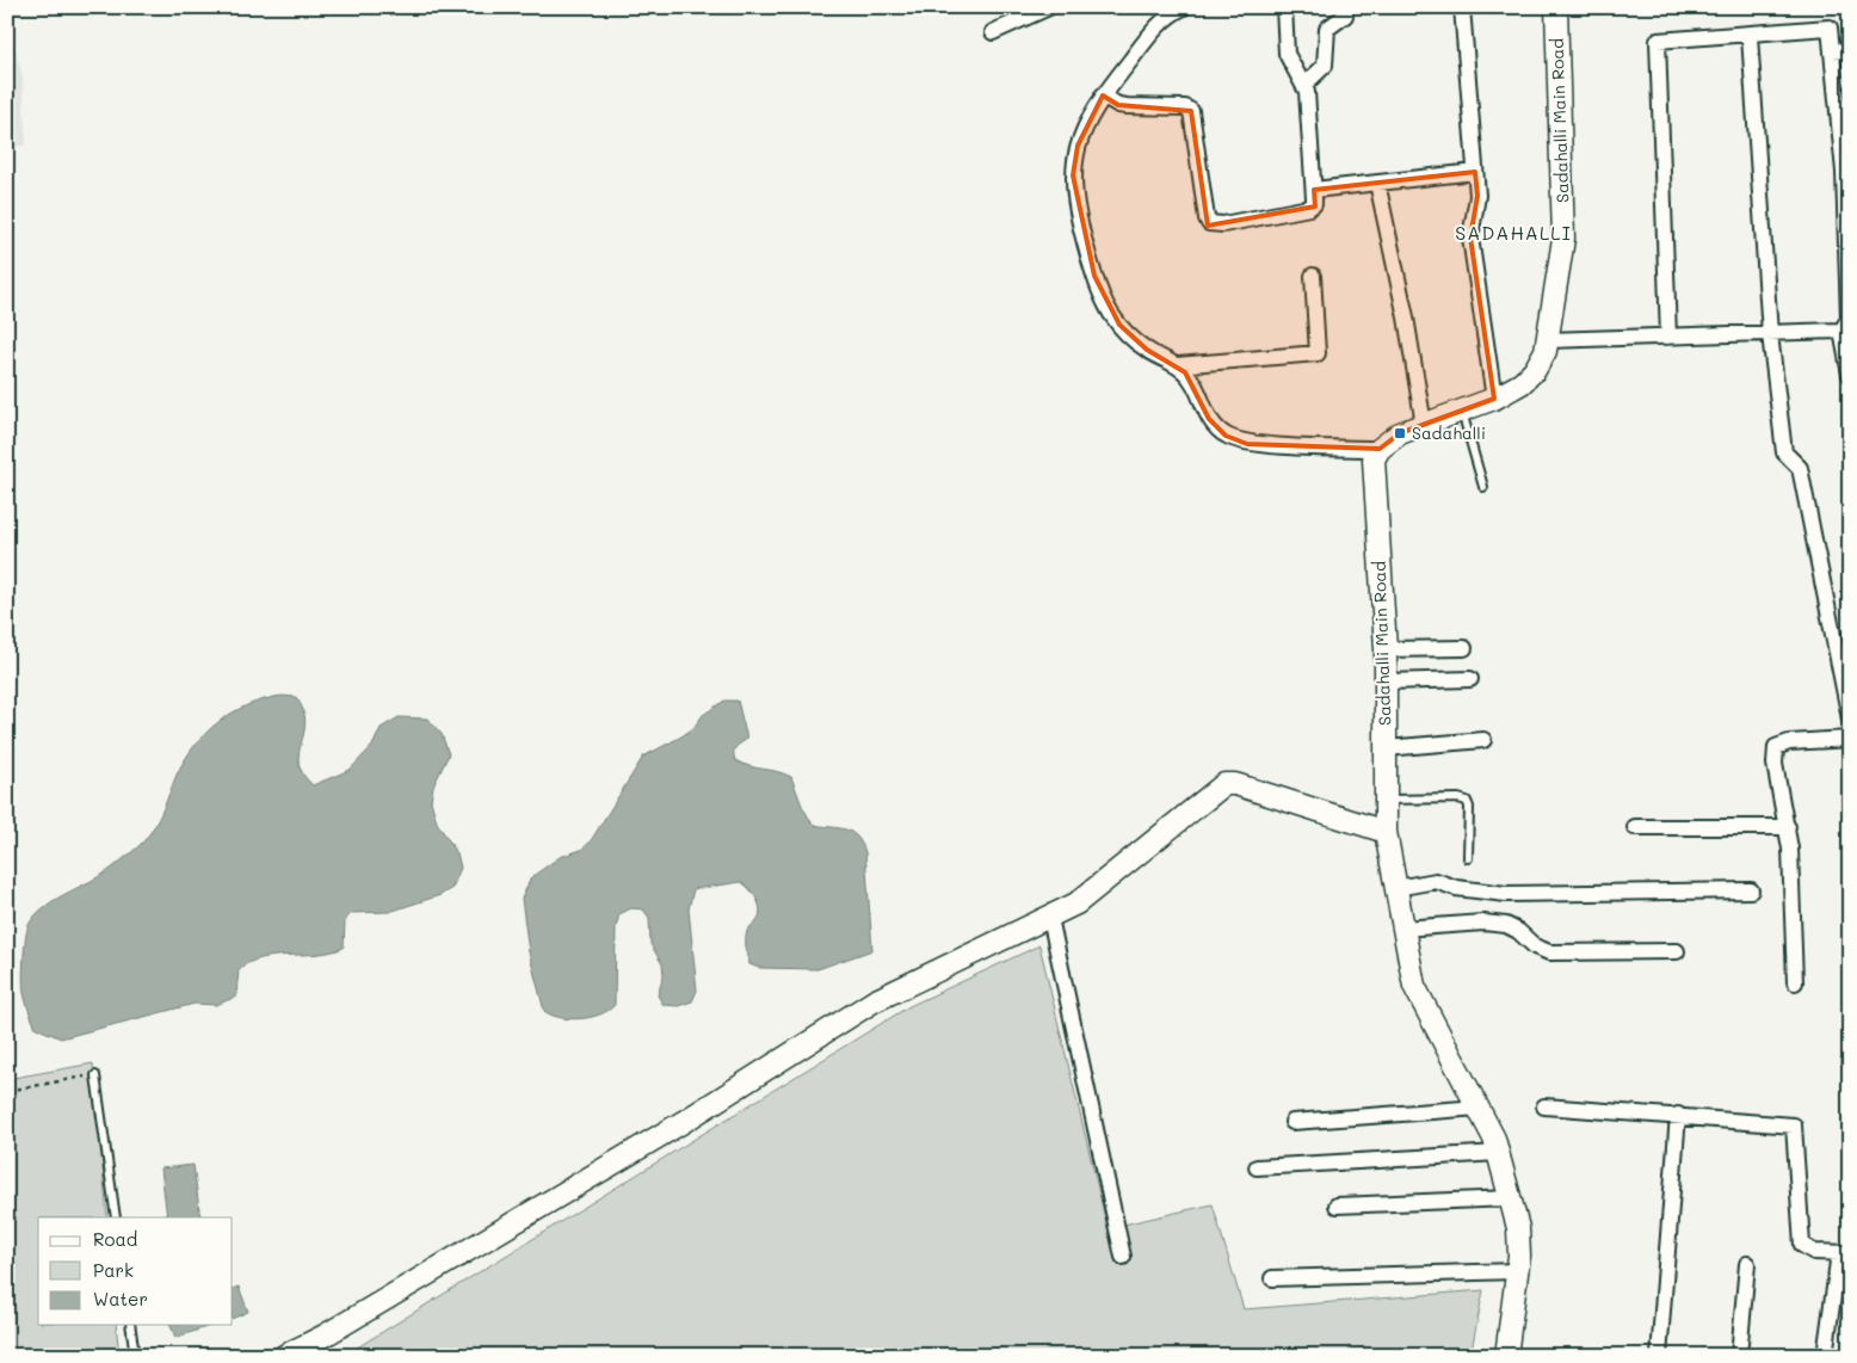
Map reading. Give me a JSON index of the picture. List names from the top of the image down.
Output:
{
  "streets": {
    "street": ["Sadahalli Main Road"]
  },
  "districts": ["SADAHALLI"],
  "places": {
    "transit": ["Sadahalli"]
  },
  "legend": ["Road", "Park", "Water"]
}
